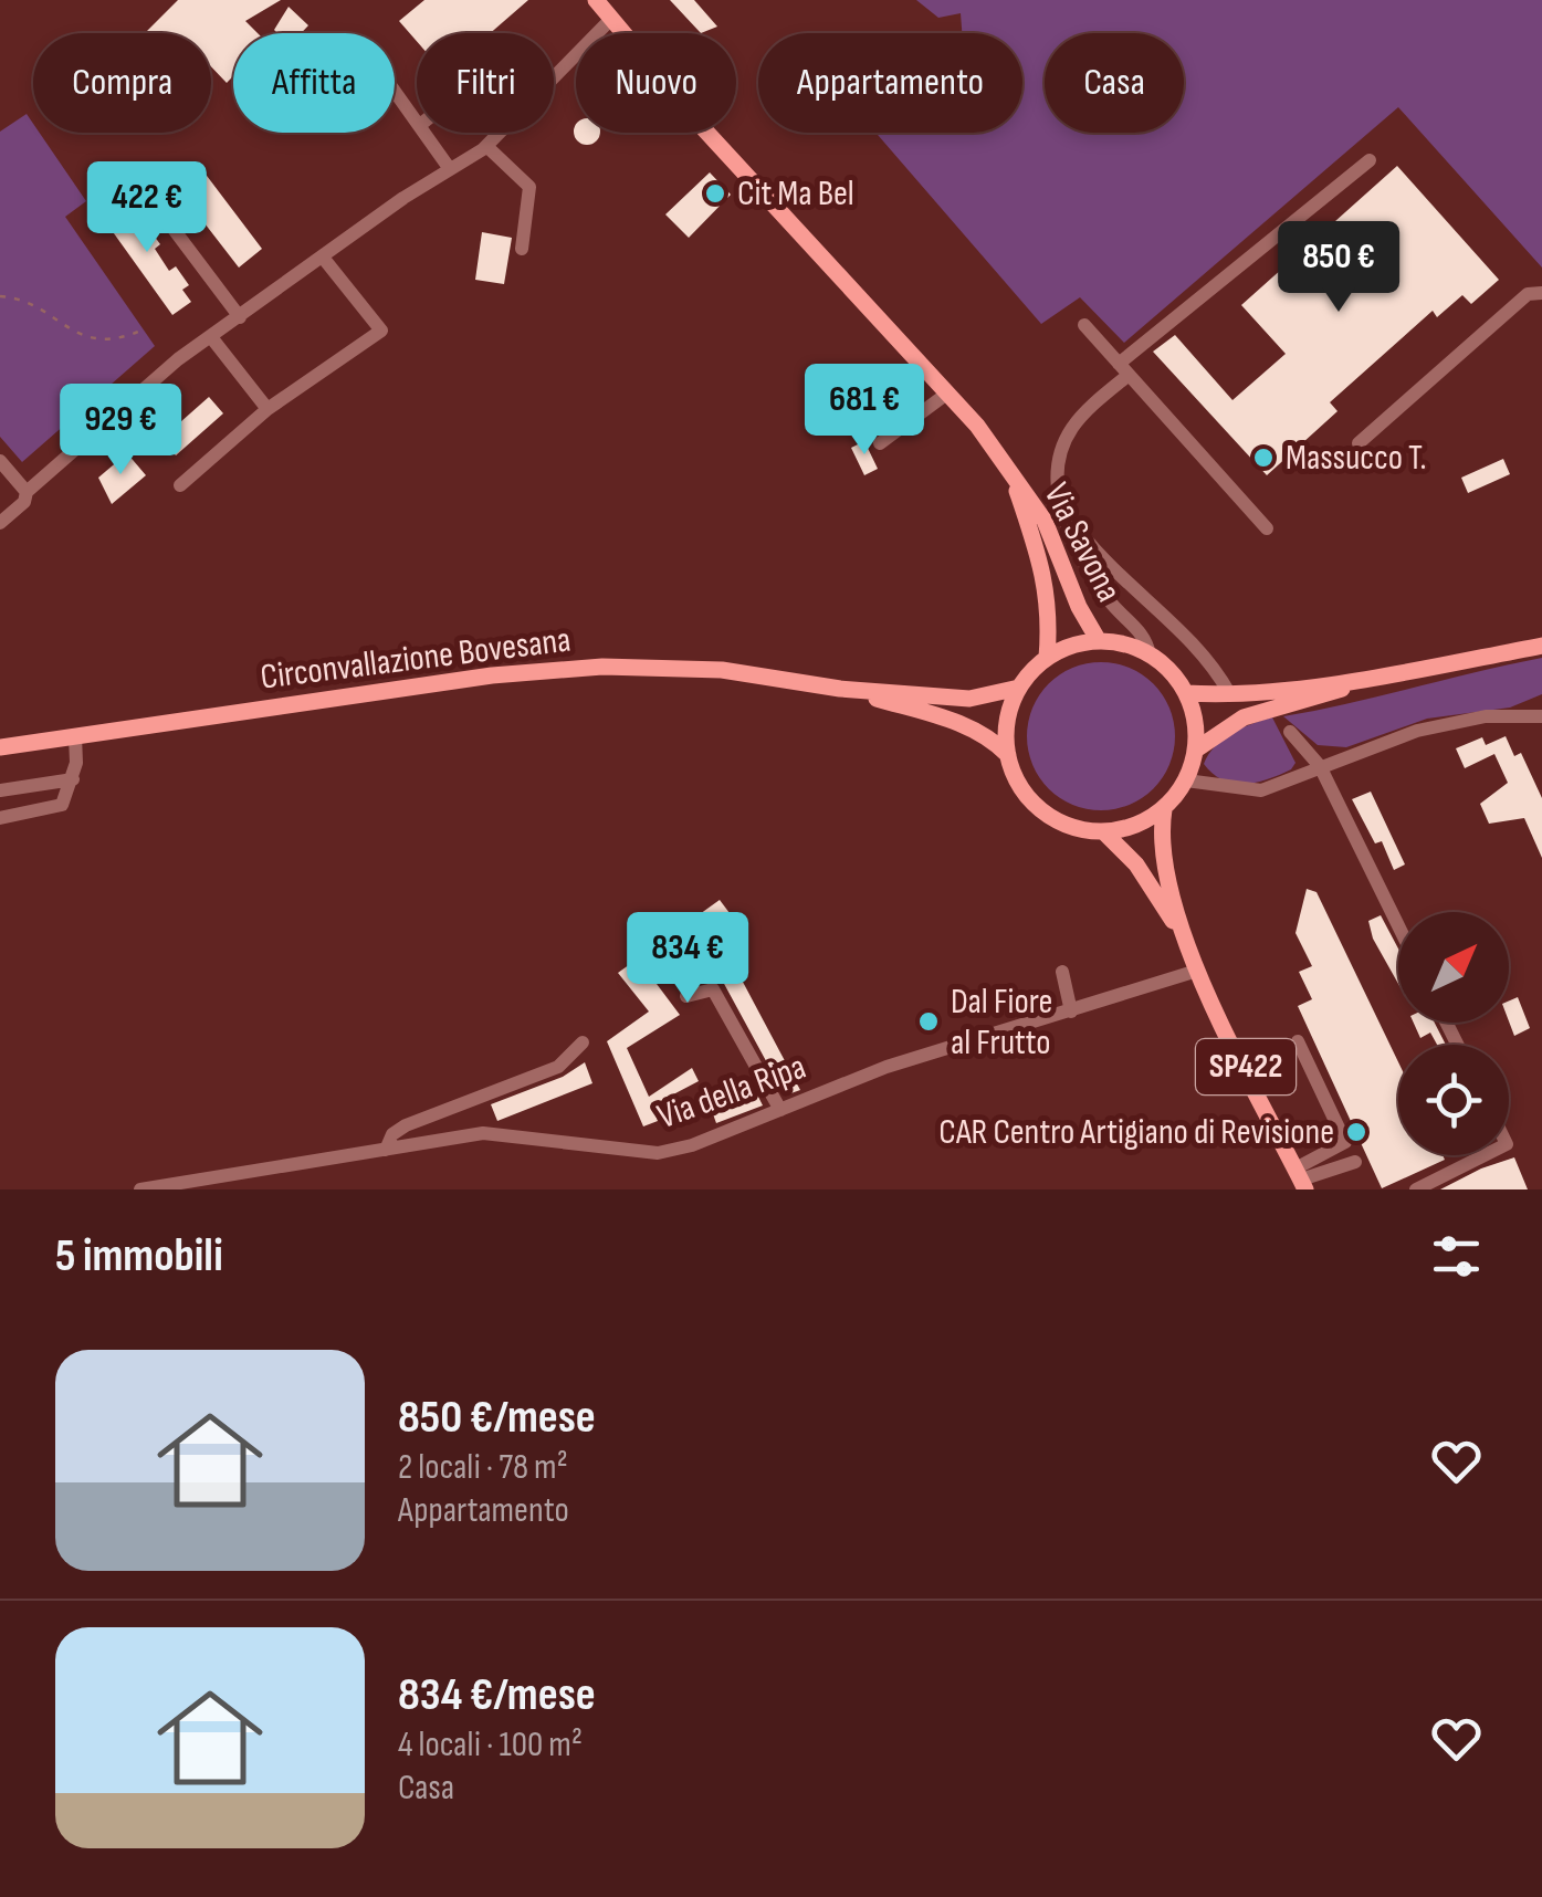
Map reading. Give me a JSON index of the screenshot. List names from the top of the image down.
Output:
{
  "streets": {
    "main road": ["Via Savona", "Circonvallazione Bovesana", "SP422"],
    "street": ["Via della Ripa"]
  },
  "crossings": [
    ["Via Savona", "Circonvallazione Bovesana"],
    ["Via Savona", "SP422"],
    ["Circonvallazione Bovesana", "SP422"],
    ["SP422", "Via della Ripa"]
  ],
  "places": [
    "Cit Ma Bel",
    "Massucco T.",
    "Dal Fiore al Frutto",
    "CAR Centro Artigiano di Revisione"
  ],
  "north": "top right",
  "page": {
    "chip": [
      "Compra",
      "Affitta",
      "Filtri",
      "Nuovo",
      "Appartamento",
      "Casa"
    ],
    "price": [
      "422 €",
      "850 €",
      "681 €",
      "929 €",
      "834 €"
    ],
    "heading": "5 immobili",
    "list": [
      {
        "name": "850 €/mese",
        "note": "2 locali · 78 m² · Appartamento"
      },
      {
        "name": "834 €/mese",
        "note": "4 locali · 100 m² · Casa"
      }
    ]
  }
}
